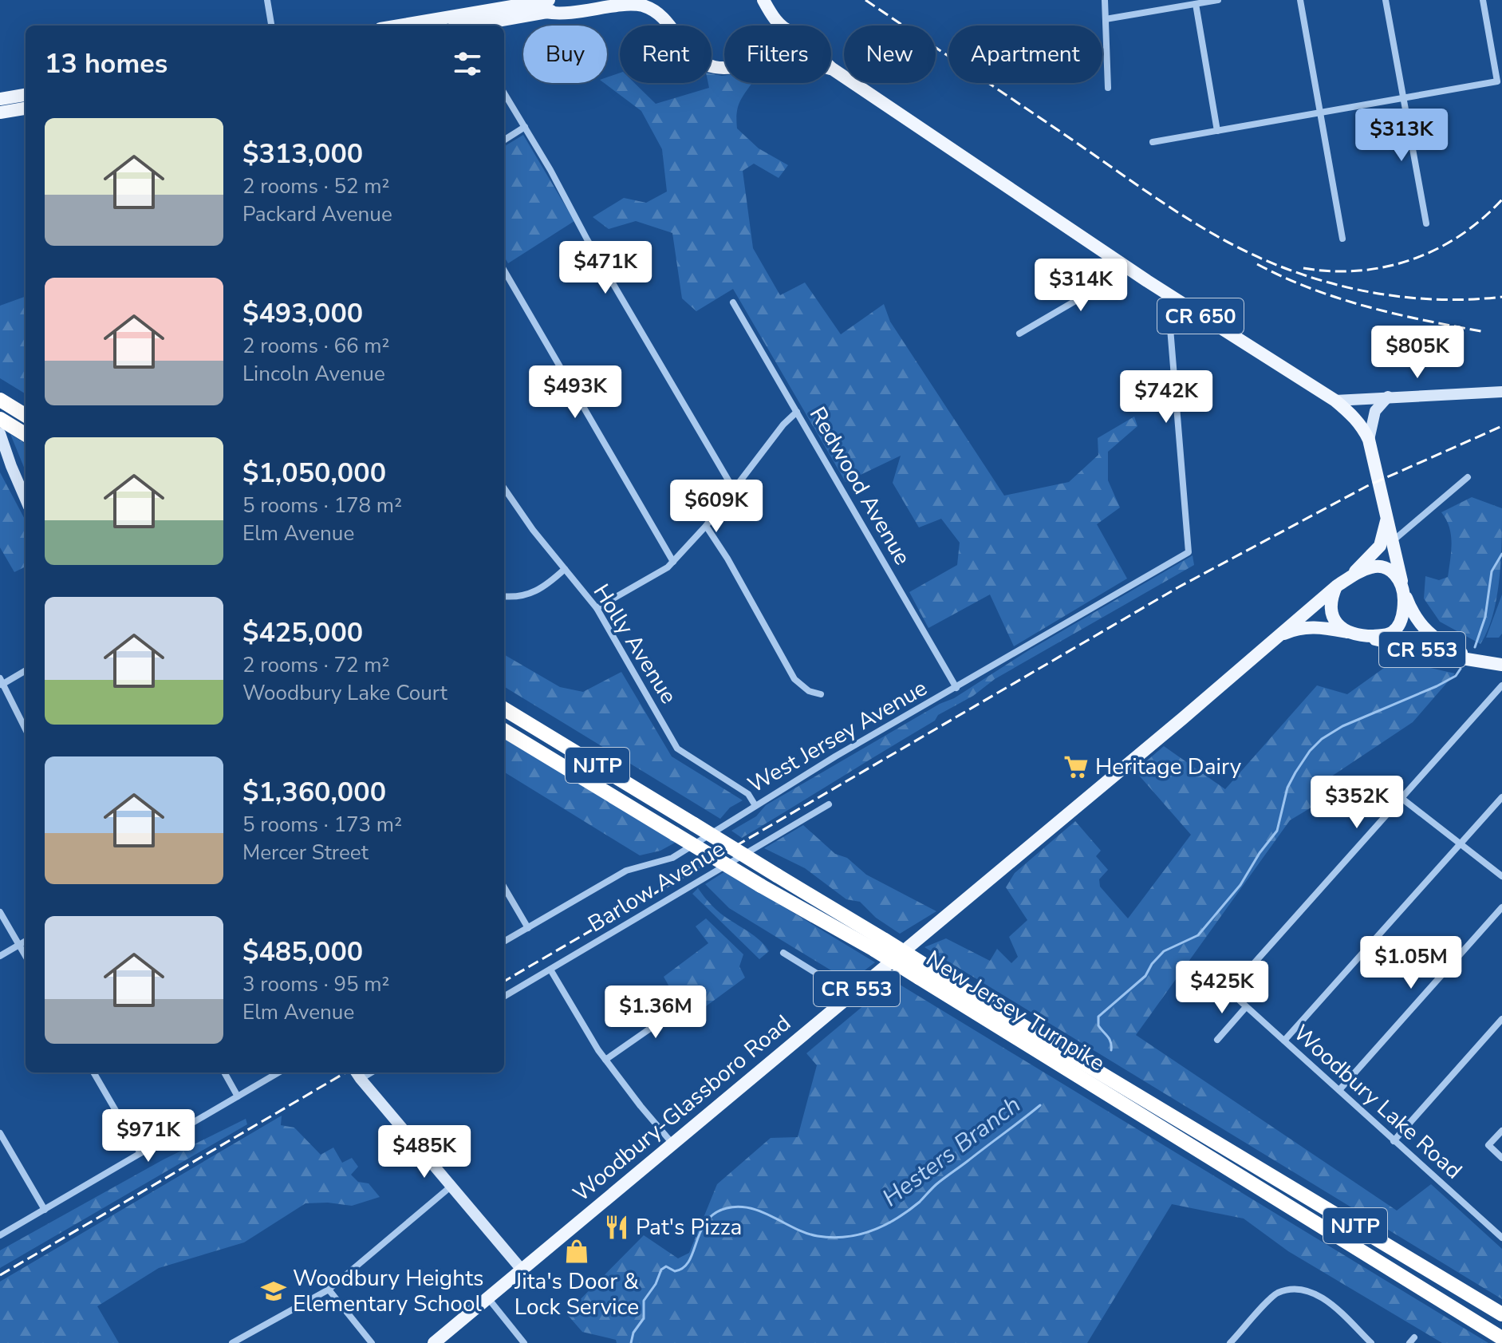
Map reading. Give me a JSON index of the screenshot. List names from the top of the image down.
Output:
{
  "streets": {
    "highway": ["NJTP", "New Jersey Turnpike"],
    "main road": ["CR 650", "CR 553", "Woodbury-Glassboro Road"],
    "street": [
      "Redwood Avenue",
      "Holly Avenue",
      "West Jersey Avenue",
      "Barlow Avenue",
      "Woodbury Lake Road"
    ]
  },
  "crossings": [
    ["CR 650", "CR 553"],
    ["CR 650", "West Jersey Avenue"],
    ["CR 650", "Woodbury-Glassboro Road"],
    ["Redwood Avenue", "West Jersey Avenue"],
    ["Holly Avenue", "West Jersey Avenue"],
    ["CR 553", "Woodbury-Glassboro Road"]
  ],
  "water": ["Hesters Branch"],
  "places": {
    "supermarket": ["Heritage Dairy"],
    "restaurant": ["Pat's Pizza"],
    "shop": ["Jita's Door & Lock Service"],
    "school or university": ["Woodbury Heights Elementary School"]
  },
  "page": {
    "chip": [
      "Buy",
      "Rent",
      "Filters",
      "New",
      "Apartment"
    ],
    "heading": "13 homes",
    "list": [
      {
        "name": "$313,000",
        "note": "2 rooms · 52 m² · Packard Avenue"
      },
      {
        "name": "$493,000",
        "note": "2 rooms · 66 m² · Lincoln Avenue"
      },
      {
        "name": "$1,050,000",
        "note": "5 rooms · 178 m² · Elm Avenue"
      },
      {
        "name": "$425,000",
        "note": "2 rooms · 72 m² · Woodbury Lake Court"
      },
      {
        "name": "$1,360,000",
        "note": "5 rooms · 173 m² · Mercer Street"
      },
      {
        "name": "$485,000",
        "note": "3 rooms · 95 m² · Elm Avenue"
      }
    ],
    "price": [
      "$313K",
      "$471K",
      "$314K",
      "$805K",
      "$493K",
      "$742K",
      "$609K",
      "$352K",
      "$1.05M",
      "$425K",
      "$1.36M",
      "$971K",
      "$485K"
    ]
  }
}
